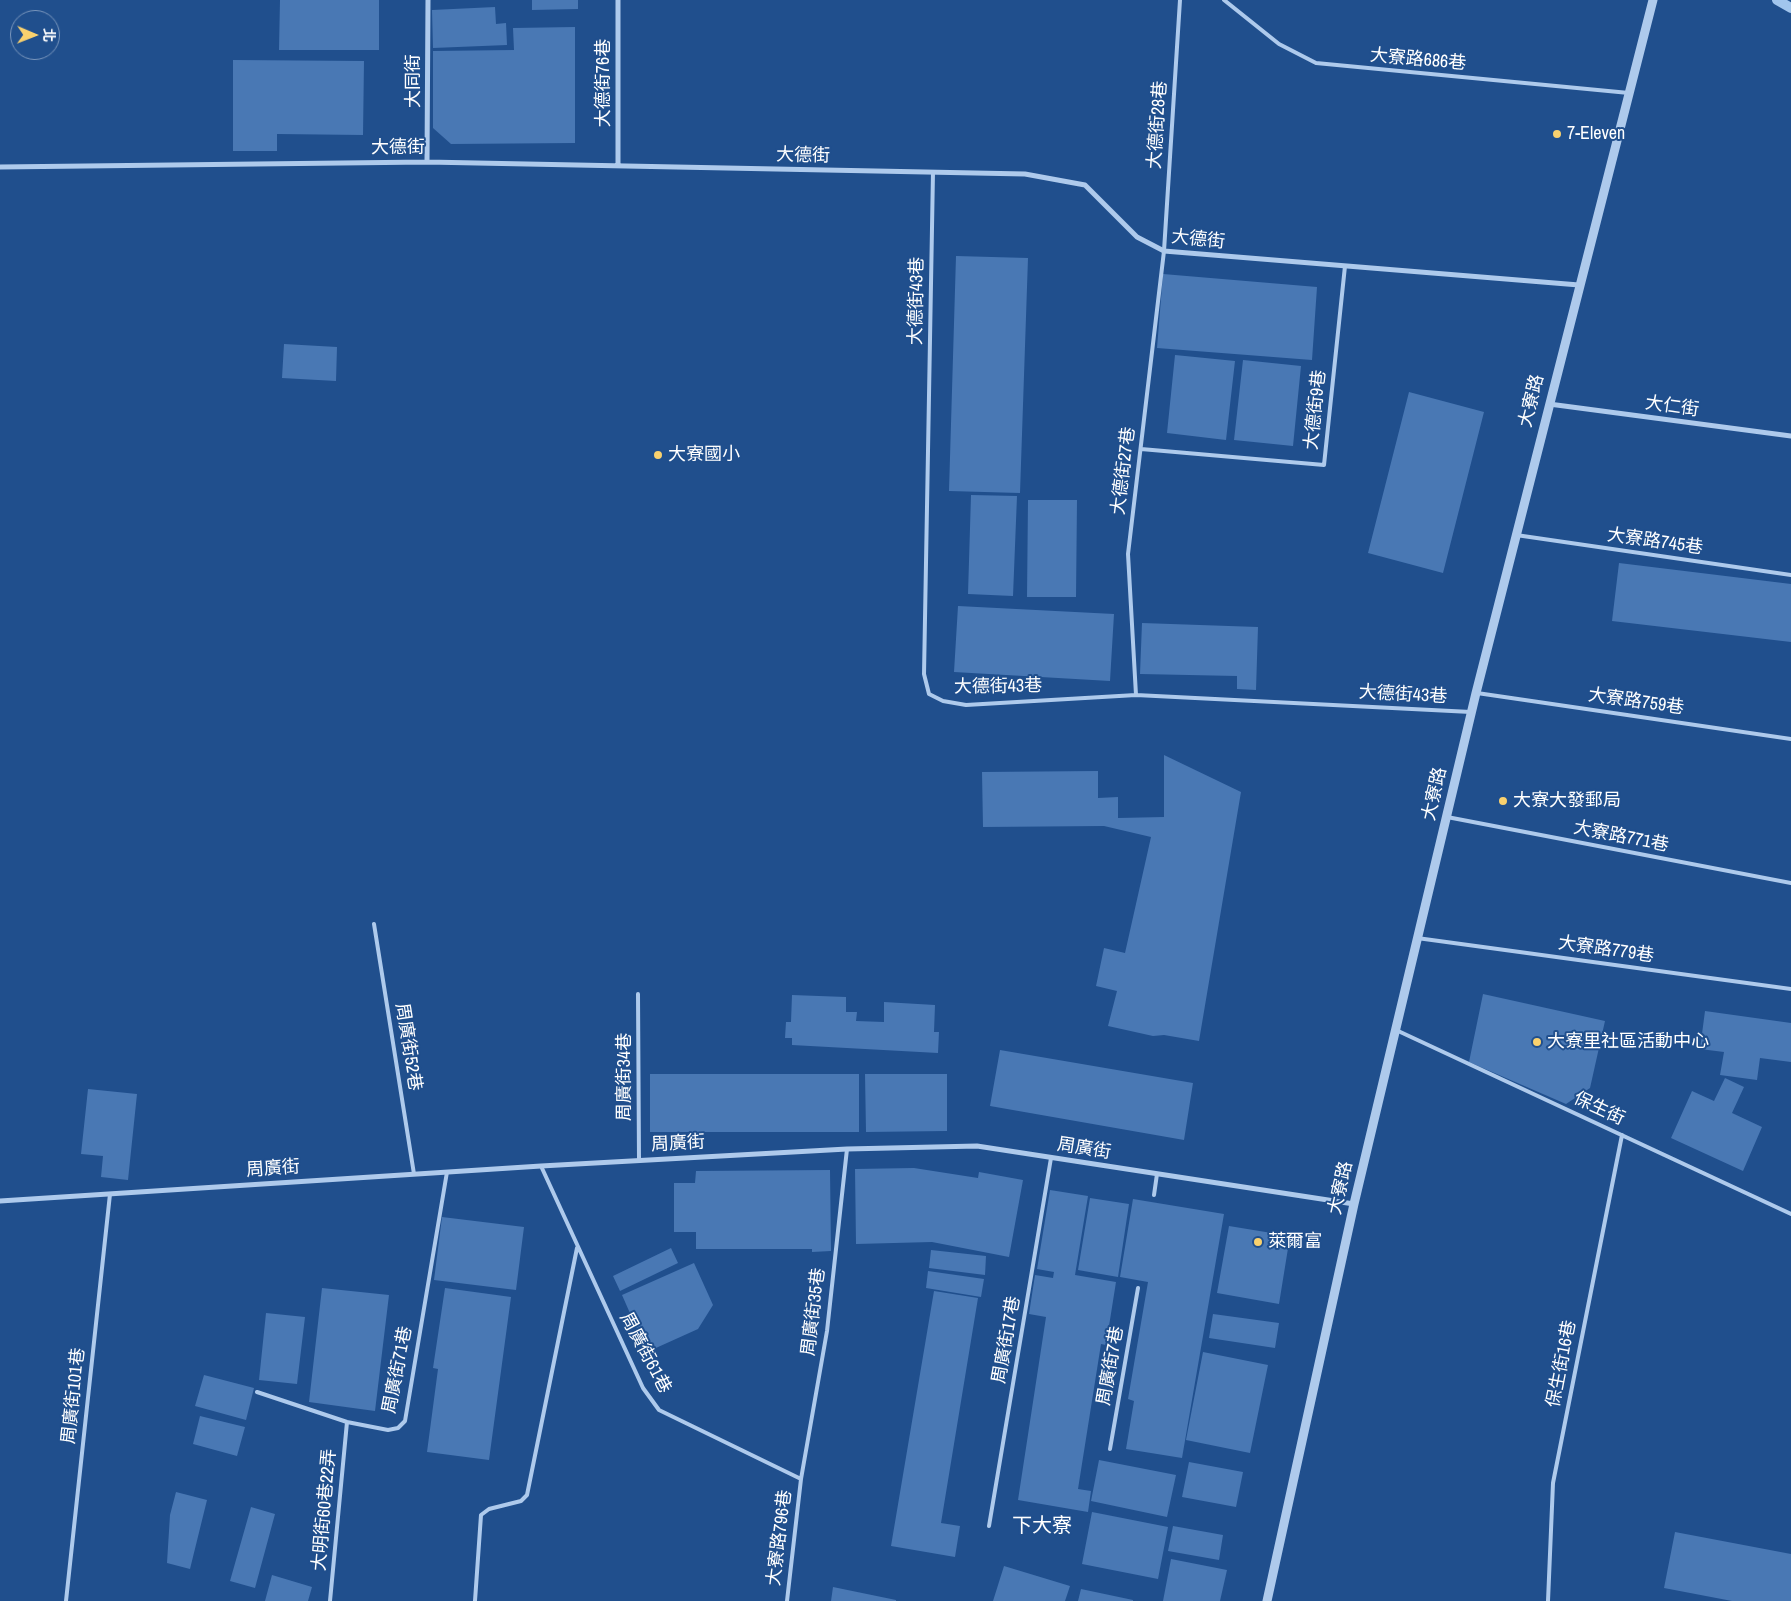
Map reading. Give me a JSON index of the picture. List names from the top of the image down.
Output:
{
  "streets": {
    "street": [
      "大同街",
      "大德街76巷",
      "大德街",
      "大寮路",
      "大仁街",
      "周廣街"
    ],
    "lane": [
      "大寮路686巷",
      "大德街28巷",
      "大德街43巷",
      "大德街9巷",
      "大德街27巷",
      "大寮路745巷",
      "大寮路759巷",
      "大寮路771巷",
      "大寮路779巷",
      "周廣街52巷",
      "周廣街34巷",
      "保生街",
      "周廣街35巷",
      "周廣街17巷",
      "周廣街61巷",
      "保生街16巷",
      "周廣街7巷",
      "周廣街71巷",
      "周廣街101巷",
      "大明街60巷22弄",
      "大寮路796巷"
    ]
  },
  "crossings": [
    ["大寮路686巷", "大寮路"],
    ["大同街", "大德街"],
    ["大德街76巷", "大德街"],
    ["大德街28巷", "大德街"],
    ["大德街28巷", "大德街27巷"],
    ["大德街", "大德街43巷"],
    ["大德街", "大寮路"],
    ["大德街", "大德街9巷"],
    ["大德街", "大德街27巷"],
    ["大德街43巷", "大寮路"],
    ["大德街43巷", "大德街27巷"],
    ["大寮路", "大仁街"],
    ["大寮路", "大寮路745巷"],
    ["大寮路", "大寮路759巷"],
    ["大寮路", "大寮路771巷"],
    ["大寮路", "大寮路779巷"],
    ["大寮路", "保生街"],
    ["大寮路", "周廣街"],
    ["大德街9巷", "大德街27巷"],
    ["周廣街52巷", "周廣街"],
    ["周廣街34巷", "周廣街"],
    ["保生街", "保生街16巷"],
    ["周廣街", "周廣街35巷"],
    ["周廣街", "周廣街17巷"],
    ["周廣街", "周廣街61巷"],
    ["周廣街", "周廣街71巷"],
    ["周廣街", "周廣街101巷"],
    ["周廣街35巷", "周廣街61巷"],
    ["周廣街35巷", "大寮路796巷"],
    ["周廣街61巷", "大寮路796巷"],
    ["周廣街71巷", "大明街60巷22弄"]
  ],
  "districts": ["下大寮"],
  "places": [
    "7-Eleven",
    "大寮國小",
    "大寮大發郵局",
    "大寮里社區活動中心",
    "萊爾富"
  ],
  "north": "right"
}
